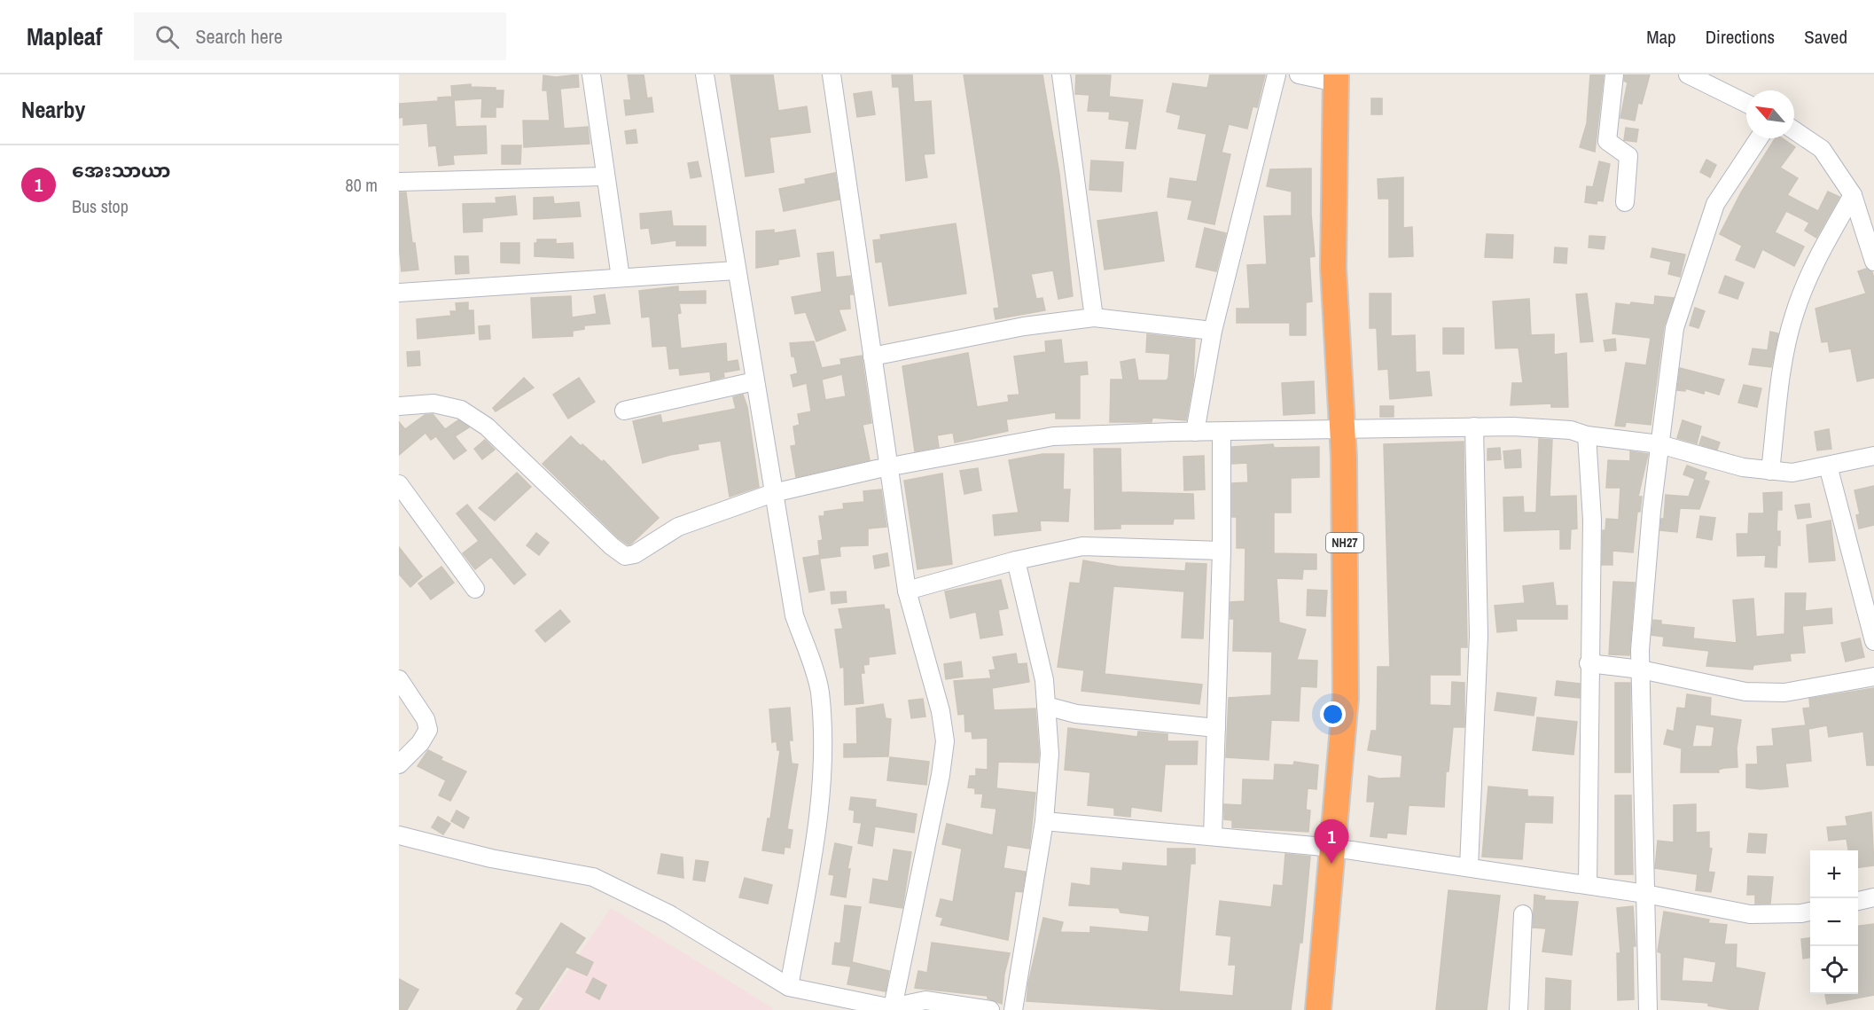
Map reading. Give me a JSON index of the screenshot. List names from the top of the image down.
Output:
{
  "streets": {
    "highway": ["NH27"]
  },
  "north": "top left",
  "page": {
    "header": "Mapleaf",
    "search": "Search here",
    "nav": ["Map", "Directions", "Saved"],
    "heading": "Nearby",
    "list": [
      {
        "mark": "1",
        "name": "အေးသာယာ",
        "note": "Bus stop",
        "value": "80 m"
      }
    ],
    "pins": "1",
    "map_buttons": ["+", "−"]
  }
}
